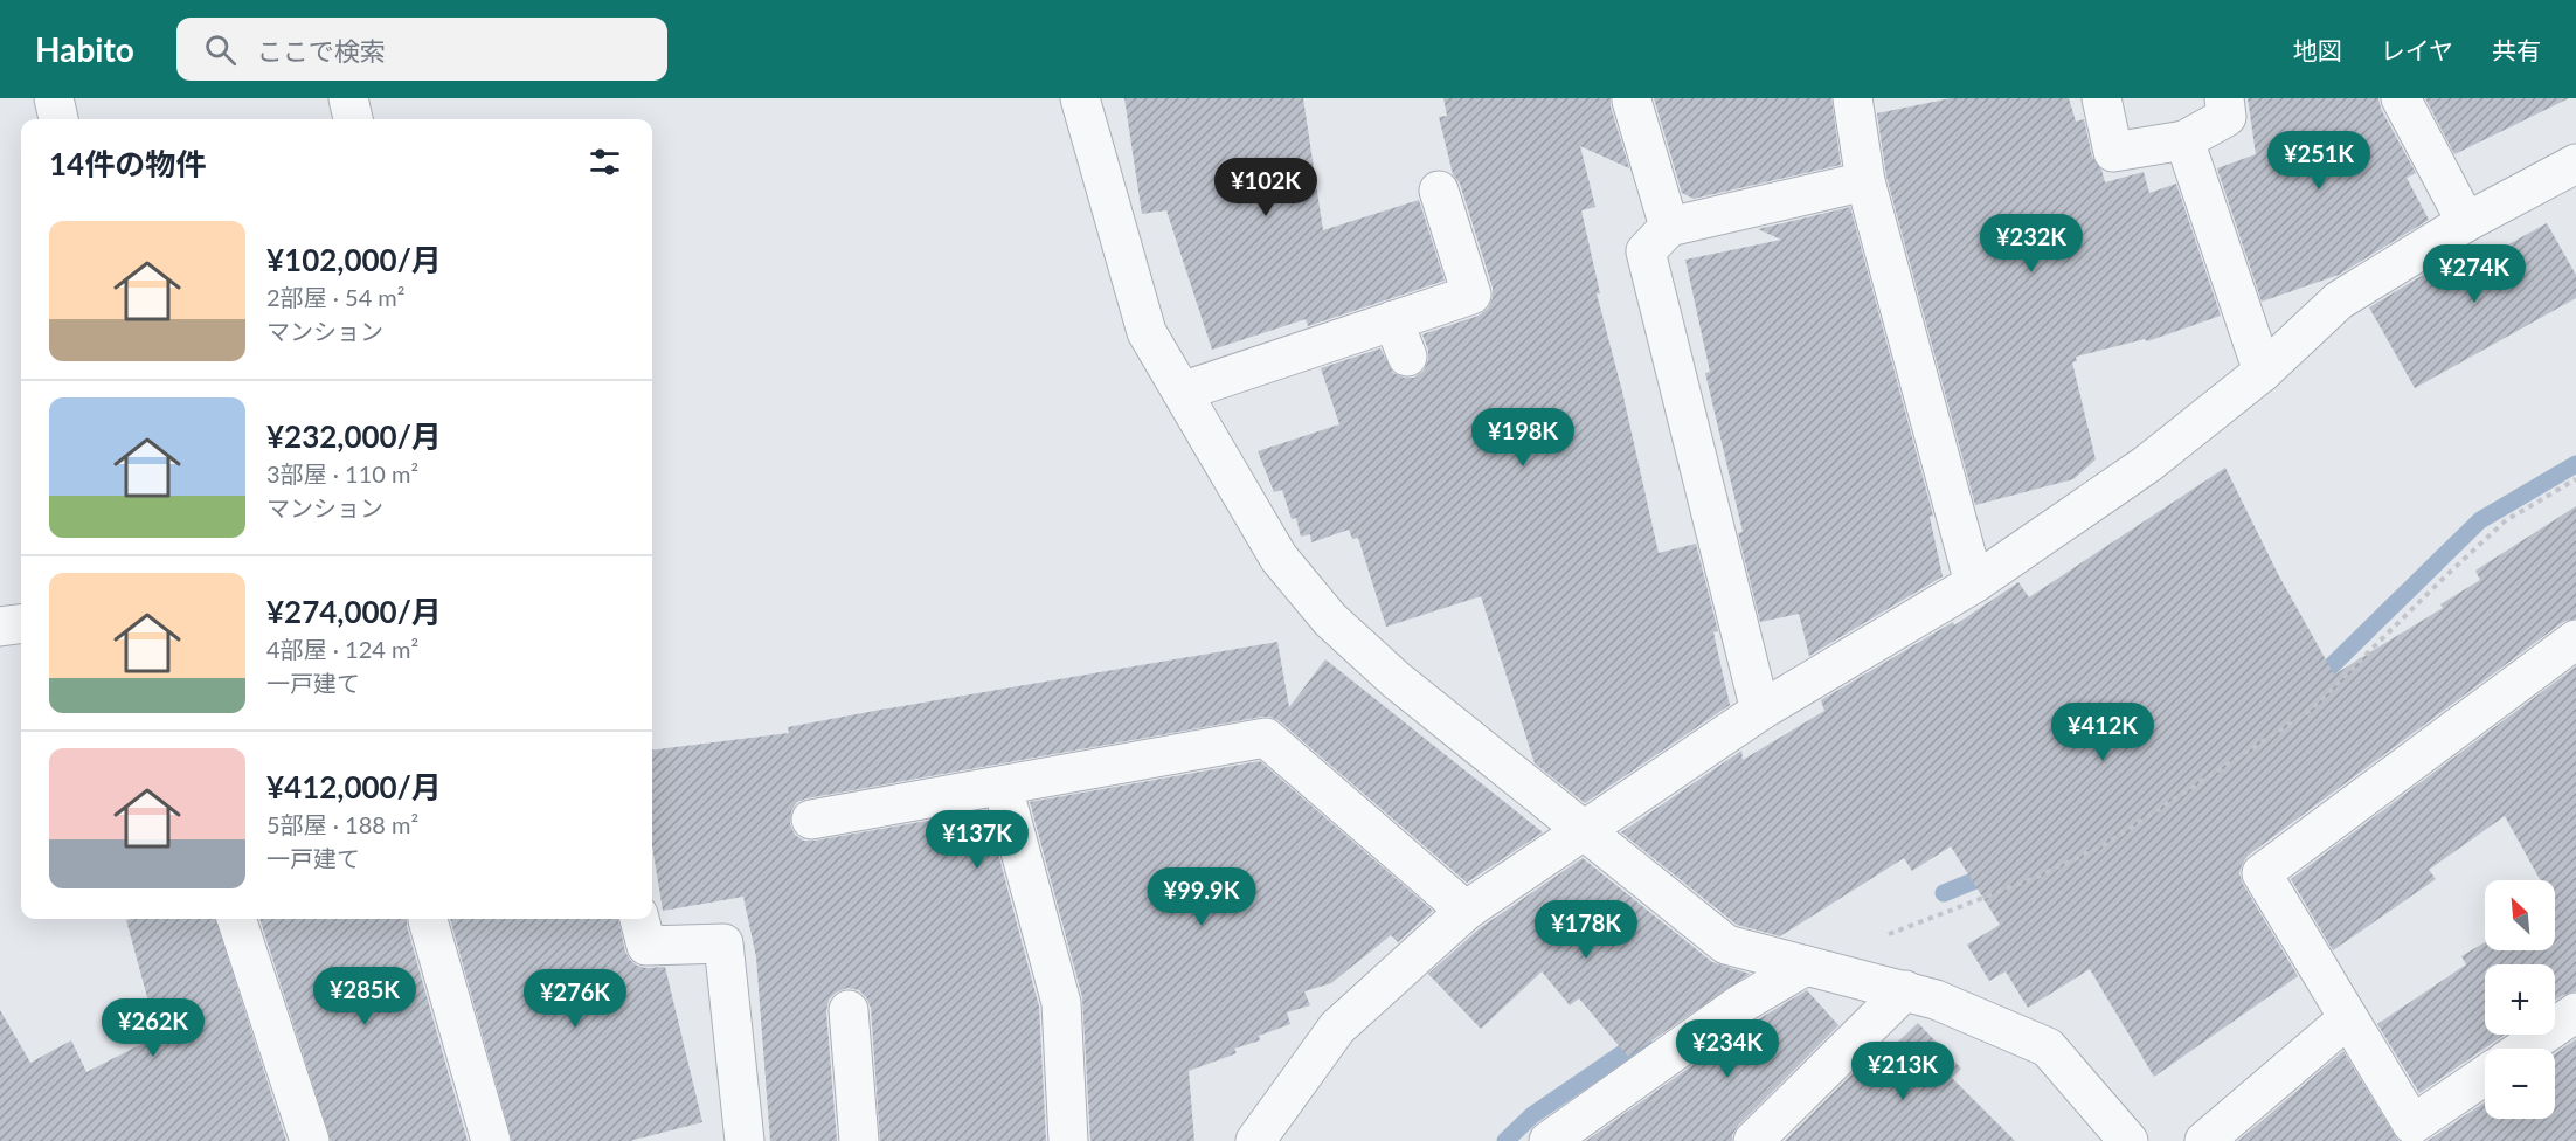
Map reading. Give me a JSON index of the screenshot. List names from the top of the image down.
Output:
{
  "north": "top left",
  "page": {
    "header": "Habito",
    "search": "ここで検索",
    "nav": ["地図", "レイヤ", "共有"],
    "heading": "14件の物件",
    "price": [
      "¥251K",
      "¥102K",
      "¥232K",
      "¥274K",
      "¥198K",
      "¥412K",
      "¥137K",
      "¥99.9K",
      "¥178K",
      "¥285K",
      "¥276K",
      "¥262K",
      "¥234K",
      "¥213K"
    ],
    "list": [
      {
        "name": "¥102,000/月",
        "note": "2部屋 · 54 m² · マンション"
      },
      {
        "name": "¥232,000/月",
        "note": "3部屋 · 110 m² · マンション"
      },
      {
        "name": "¥274,000/月",
        "note": "4部屋 · 124 m² · 一戸建て"
      },
      {
        "name": "¥412,000/月",
        "note": "5部屋 · 188 m² · 一戸建て"
      }
    ],
    "map_buttons": ["+", "−"]
  }
}
